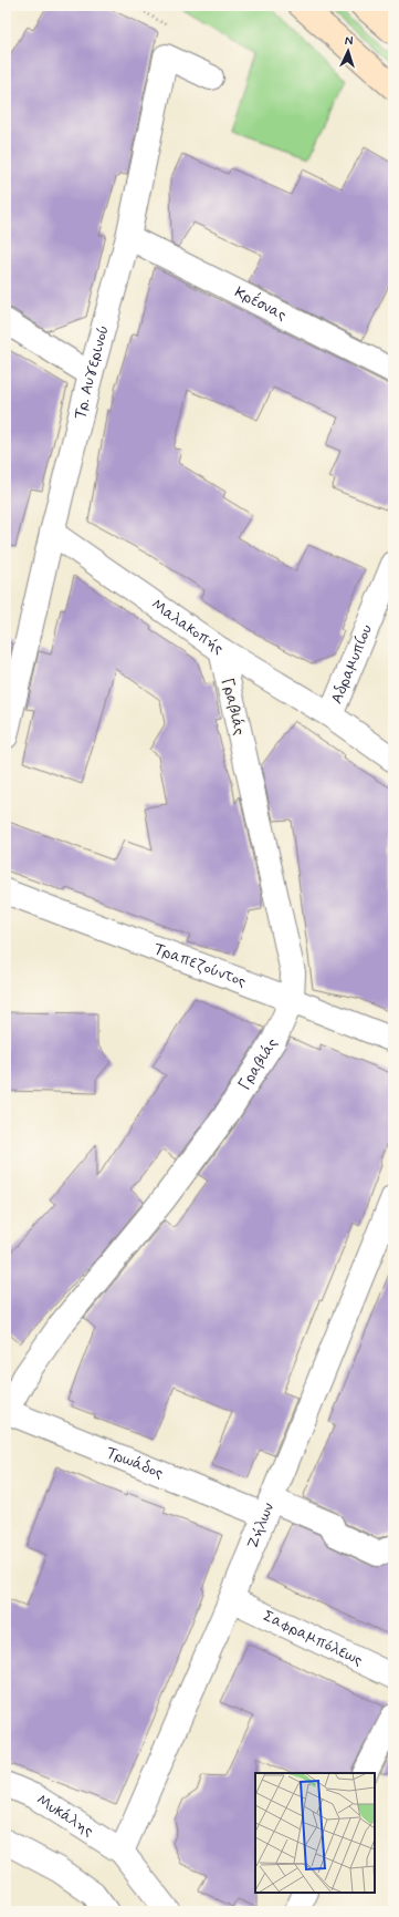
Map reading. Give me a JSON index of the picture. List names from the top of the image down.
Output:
{
  "streets": {
    "street": [
      "Κρέσνας",
      "Τρ. Αυγερινού",
      "Μαλακοπής",
      "Αδραμυπίου",
      "Γραβιάς",
      "Τραπεζούντος",
      "Τρωάδος",
      "Ζήλων",
      "Σαφραμπόλεως",
      "Μυκάλης"
    ]
  },
  "crossings": [
    ["Κρέσνας", "Τρ. Αυγερινού"],
    ["Τρ. Αυγερινού", "Μαλακοπής"],
    ["Μαλακοπής", "Αδραμυπίου"],
    ["Μαλακοπής", "Γραβιάς"],
    ["Γραβιάς", "Τραπεζούντος"],
    ["Γραβιάς", "Τρωάδος"],
    ["Τρωάδος", "Ζήλων"],
    ["Ζήλων", "Σαφραμπόλεως"],
    ["Ζήλων", "Μυκάλης"]
  ],
  "north": "top"
}
